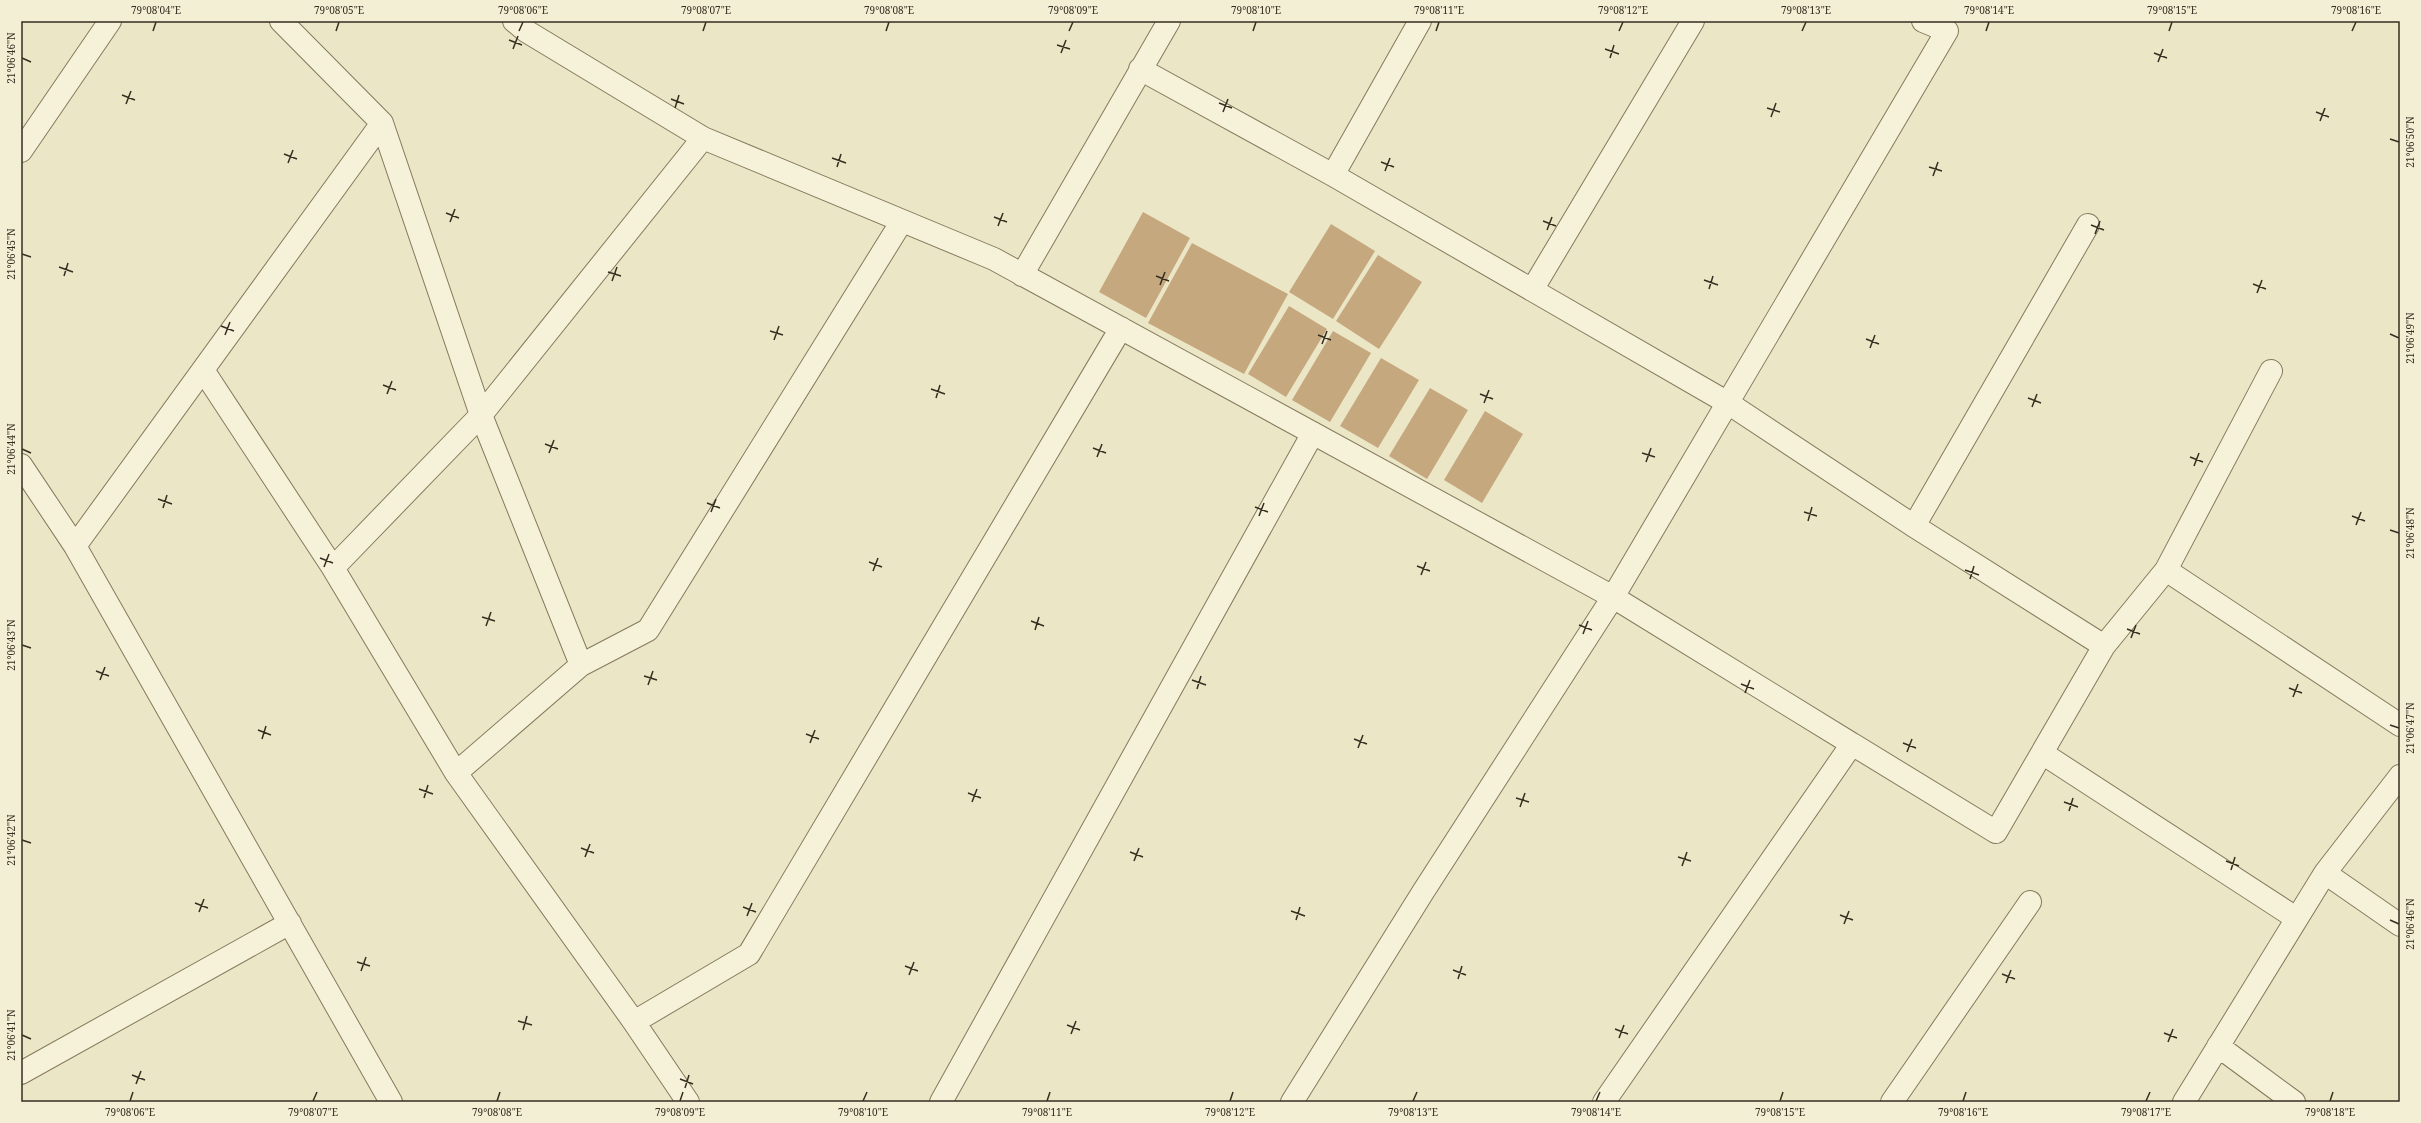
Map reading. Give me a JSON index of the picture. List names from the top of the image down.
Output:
{
  "coordinates": [
    "79°08'04\"E",
    "79°08'05\"E",
    "79°08'06\"E",
    "79°08'07\"E",
    "79°08'08\"E",
    "79°08'09\"E",
    "79°08'10\"E",
    "79°08'11\"E",
    "79°08'12\"E",
    "79°08'13\"E",
    "79°08'14\"E",
    "79°08'15\"E",
    "79°08'16\"E",
    "21°06'46\"N",
    "21°06'50\"N",
    "21°06'45\"N",
    "21°06'49\"N",
    "21°06'44\"N",
    "21°06'48\"N",
    "21°06'43\"N",
    "21°06'47\"N",
    "21°06'42\"N",
    "21°06'41\"N",
    "79°08'17\"E",
    "79°08'18\"E"
  ]
}
